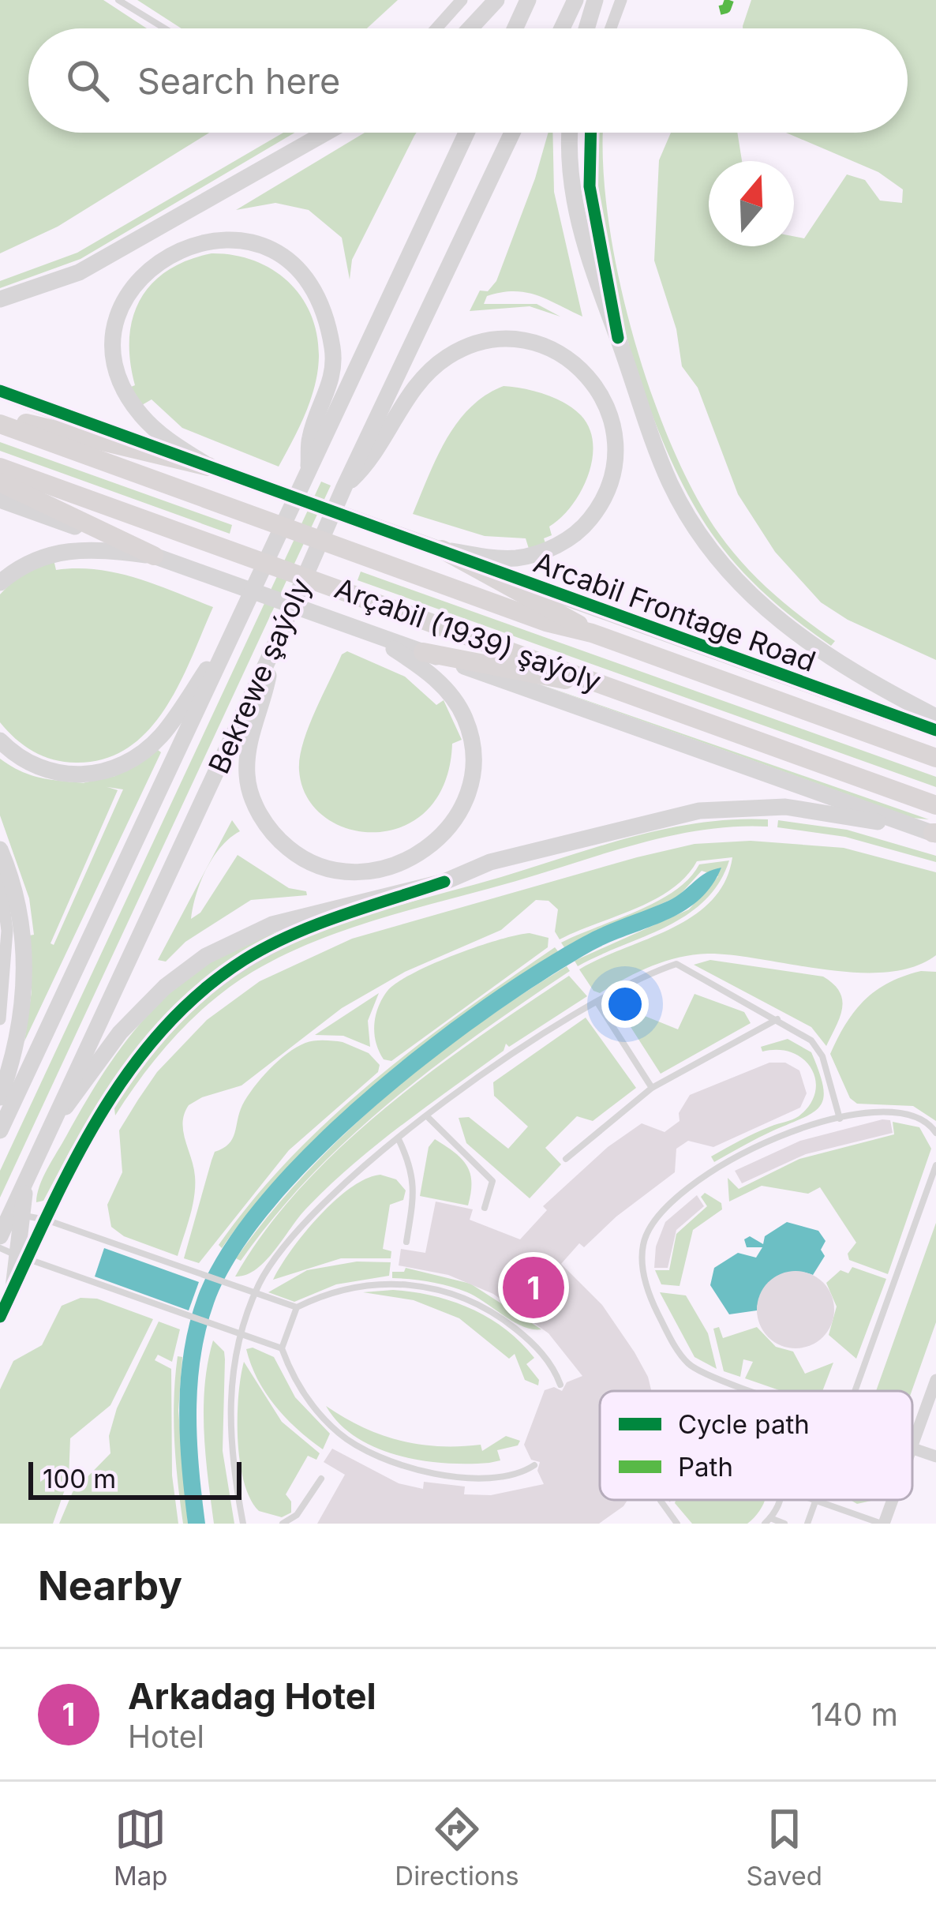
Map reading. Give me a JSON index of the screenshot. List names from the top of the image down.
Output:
{
  "streets": {
    "main road": ["Arcabil Frontage Road", "Arçabil (1939) şaýoly", "Bekrewe şaýoly"]
  },
  "legend": ["Cycle path", "Path"],
  "scale_bar": "100 m",
  "north": "top",
  "page": {
    "search": "Search here",
    "pins": "1",
    "scale": "100 m",
    "heading": "Nearby",
    "list": [
      {
        "mark": "1",
        "name": "Arkadag Hotel",
        "note": "Hotel",
        "value": "140 m"
      }
    ],
    "nav": ["Map", "Directions", "Saved"]
  }
}
